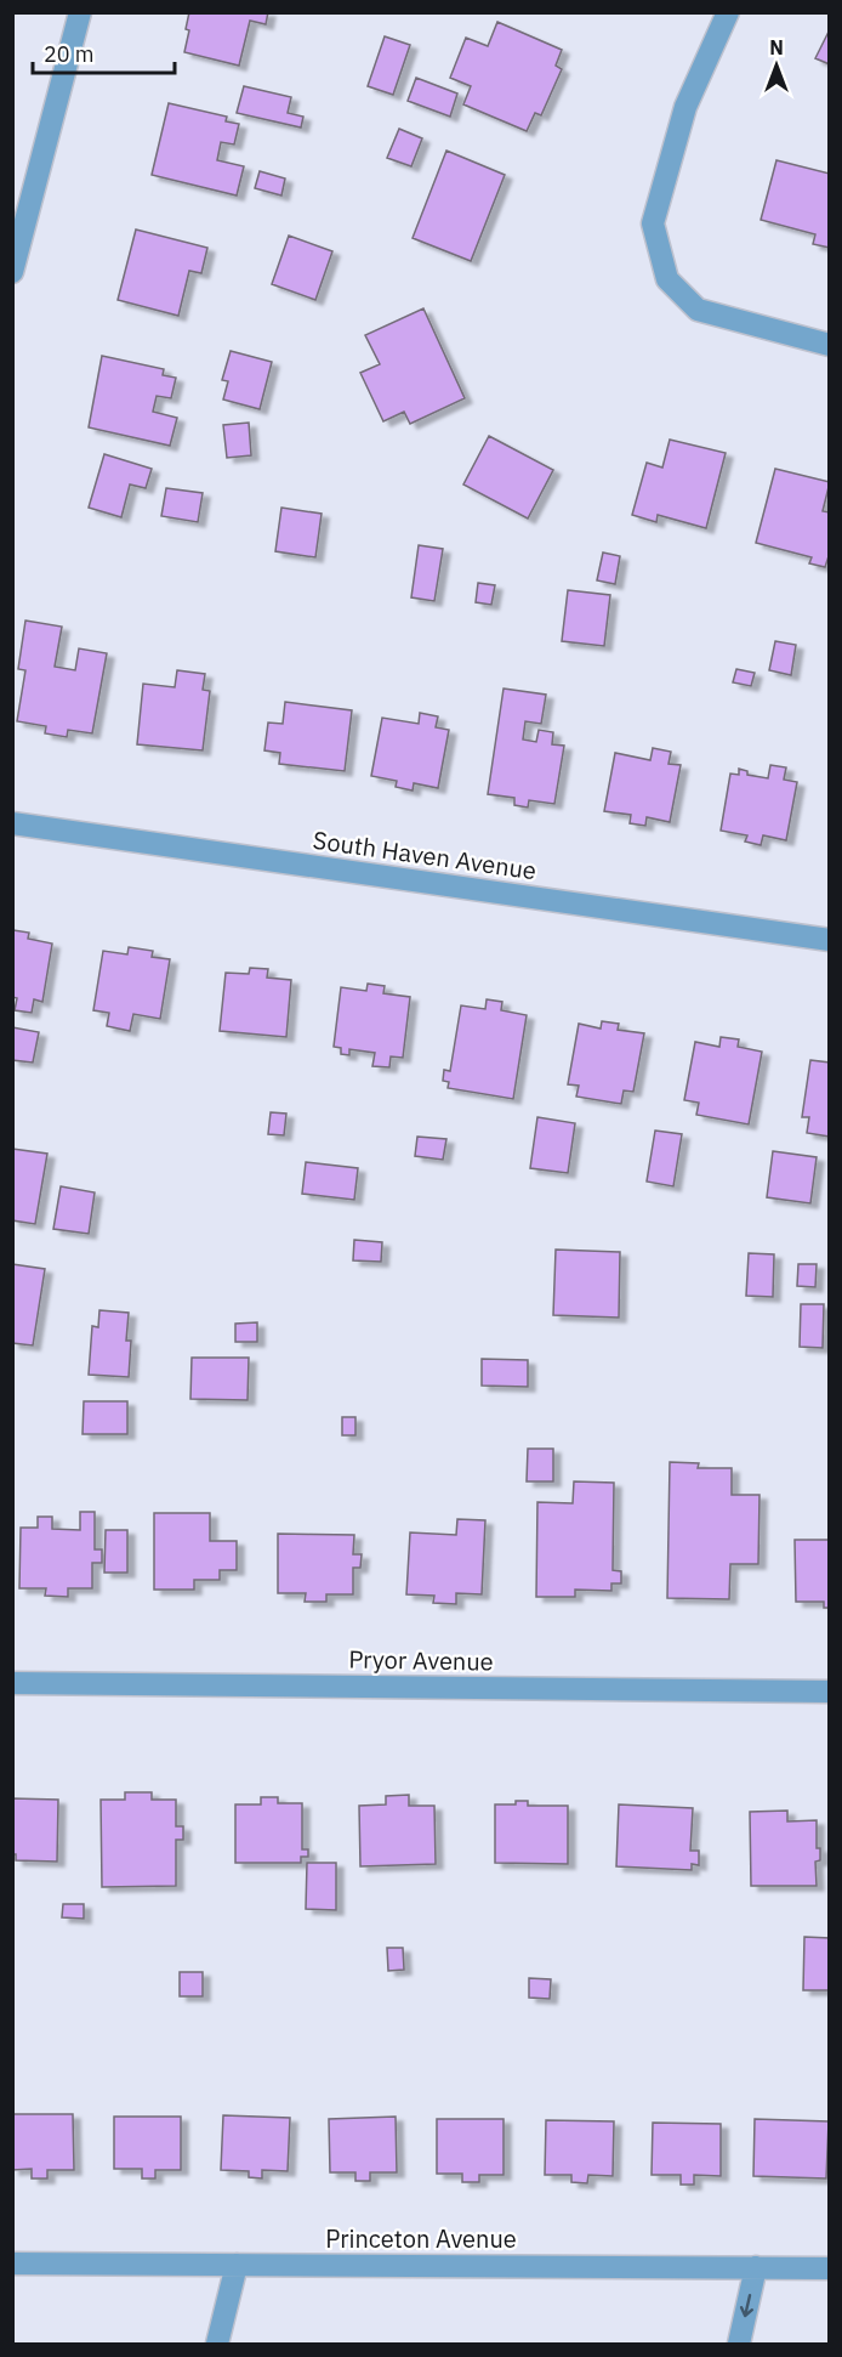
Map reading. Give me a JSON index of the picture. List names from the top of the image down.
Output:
{
  "streets": {
    "street": ["South Haven Avenue", "Pryor Avenue", "Princeton Avenue"]
  },
  "scale_bar": "20 m",
  "north": "top"
}
